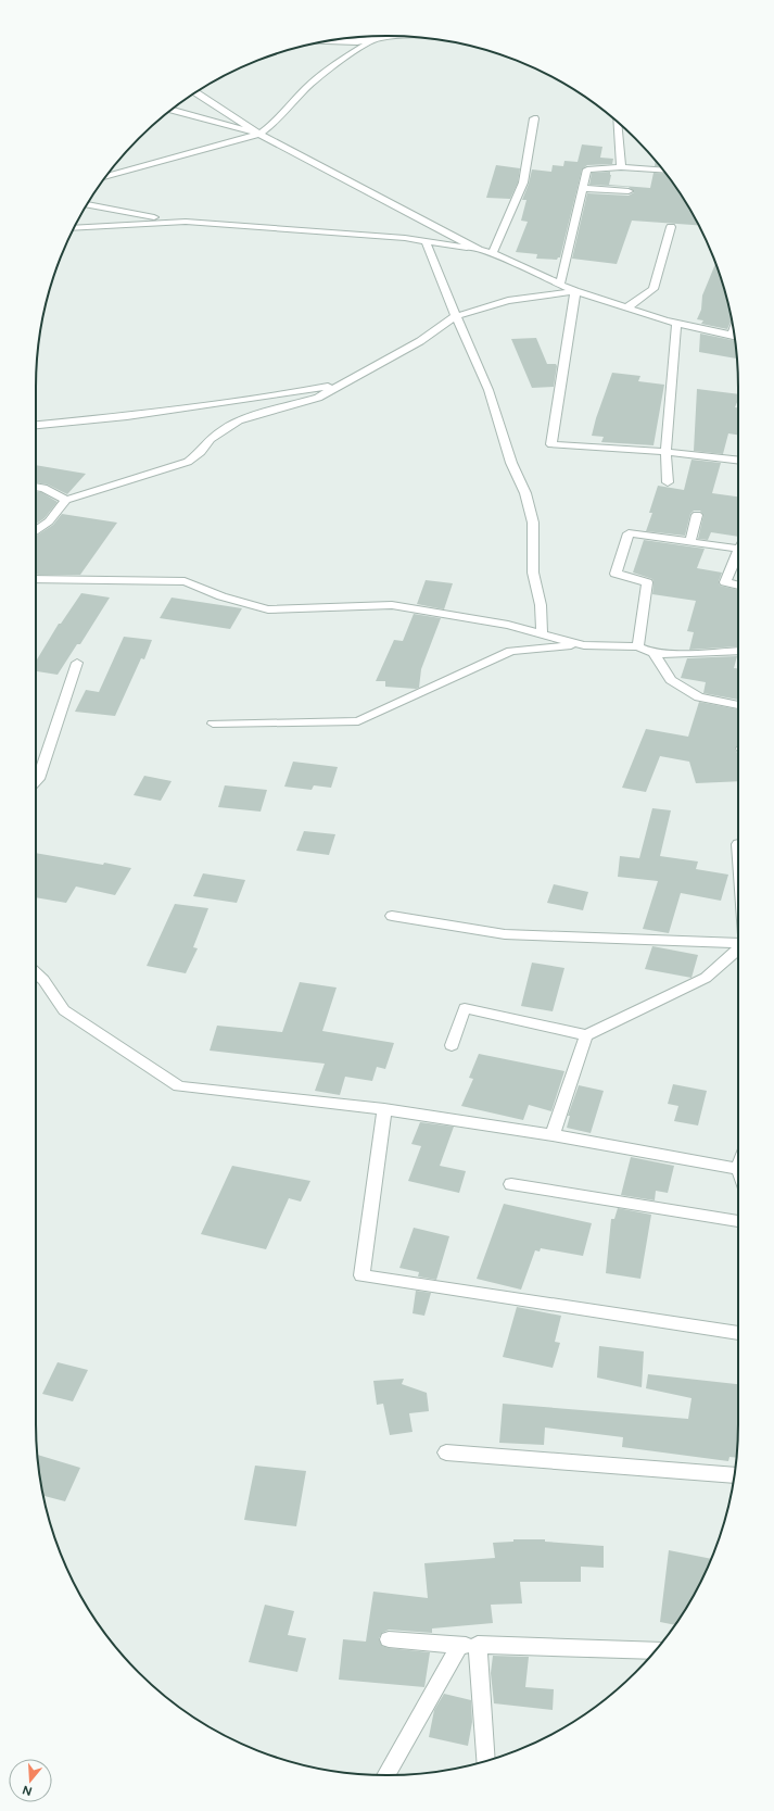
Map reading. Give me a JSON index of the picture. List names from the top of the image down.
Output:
{
  "north": "bottom"
}
